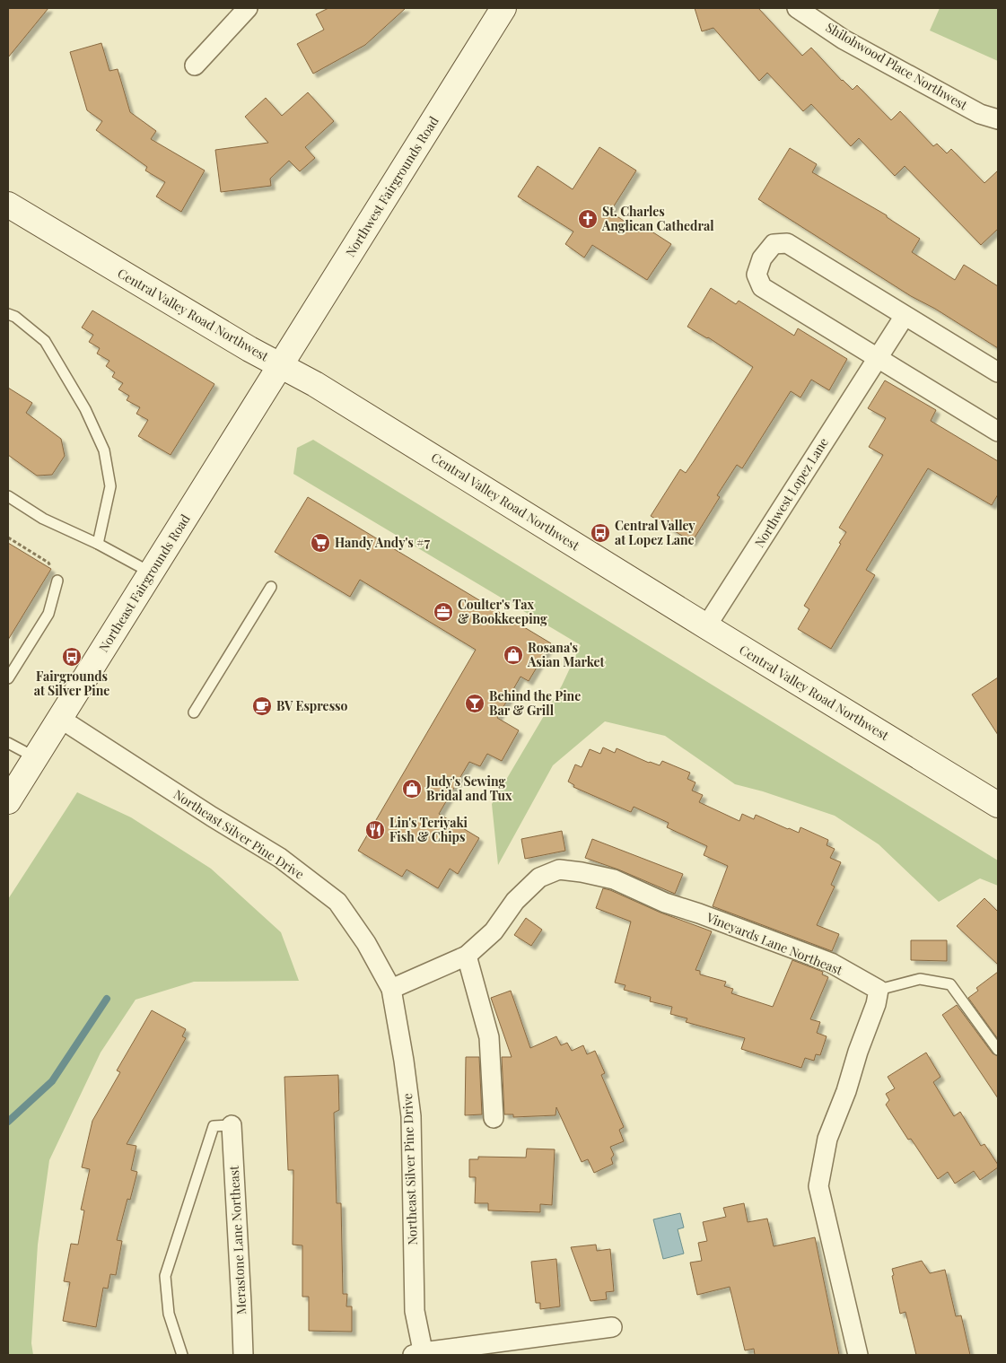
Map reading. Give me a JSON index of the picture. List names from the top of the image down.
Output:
{
  "streets": {
    "main road": ["Northwest Fairgrounds Road", "Central Valley Road Northwest", "Northeast Fairgrounds Road"],
    "street": [
      "Shilohwood Place Northwest",
      "Northwest Lopez Lane",
      "Northeast Silver Pine Drive",
      "Vineyards Lane Northeast",
      "Merastone Lane Northeast"
    ]
  },
  "crossings": [
    ["Northwest Fairgrounds Road", "Central Valley Road Northwest"],
    ["Northwest Fairgrounds Road", "Northeast Fairgrounds Road"],
    ["Central Valley Road Northwest", "Northwest Lopez Lane"],
    ["Central Valley Road Northwest", "Northeast Fairgrounds Road"],
    ["Northeast Fairgrounds Road", "Northeast Silver Pine Drive"],
    ["Northeast Silver Pine Drive", "Vineyards Lane Northeast"]
  ],
  "places": {
    "church": ["St. Charles Anglican Cathedral"],
    "bus stop": ["Central Valley at Lopez Lane", "Fairgrounds at Silver Pine"],
    "supermarket": ["Handy Andy's #7"],
    "office": ["Coulter's Tax & Bookkeeping"],
    "shop": ["Rosana's Asian Market", "Judy's Sewing Bridal and Tux"],
    "bar": ["Behind the Pine Bar & Grill"],
    "cafe": ["BV Espresso"],
    "restaurant": ["Lin's Teriyaki Fish & Chips"]
  }
}
